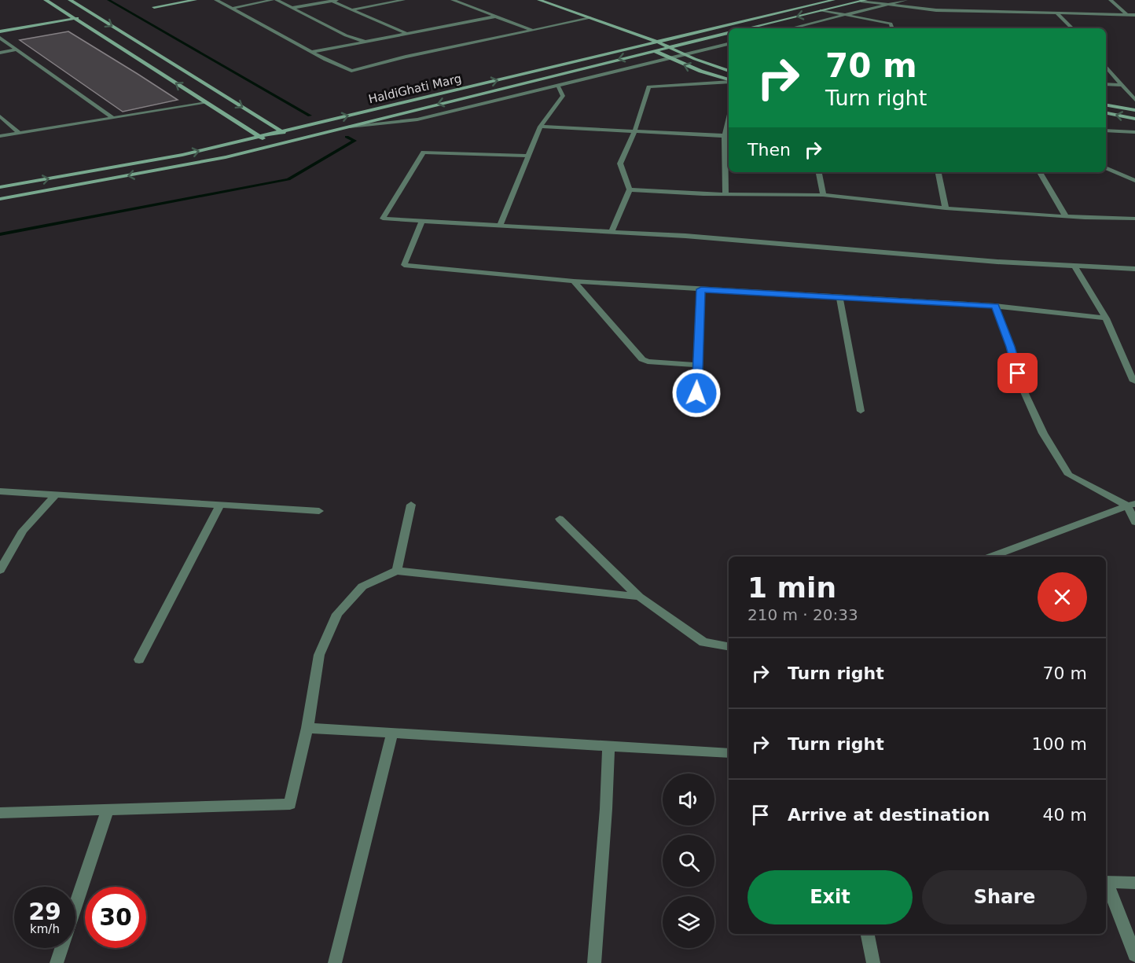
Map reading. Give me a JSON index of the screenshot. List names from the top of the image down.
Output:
{
  "streets": {
    "street": ["HaldiGhati Marg"]
  },
  "page": {
    "turn": ["70 m", "Turn right"],
    "then": "Then",
    "heading": ["1 min", "210 m · 20:33"],
    "list": [
      {
        "name": "Turn right",
        "value": "70 m"
      },
      {
        "name": "Turn right",
        "value": "100 m"
      },
      {
        "name": "Arrive at destination",
        "value": "40 m"
      }
    ],
    "buttons": ["Exit", "Share"],
    "speed": "29 km/h",
    "limit": "30"
  }
}
